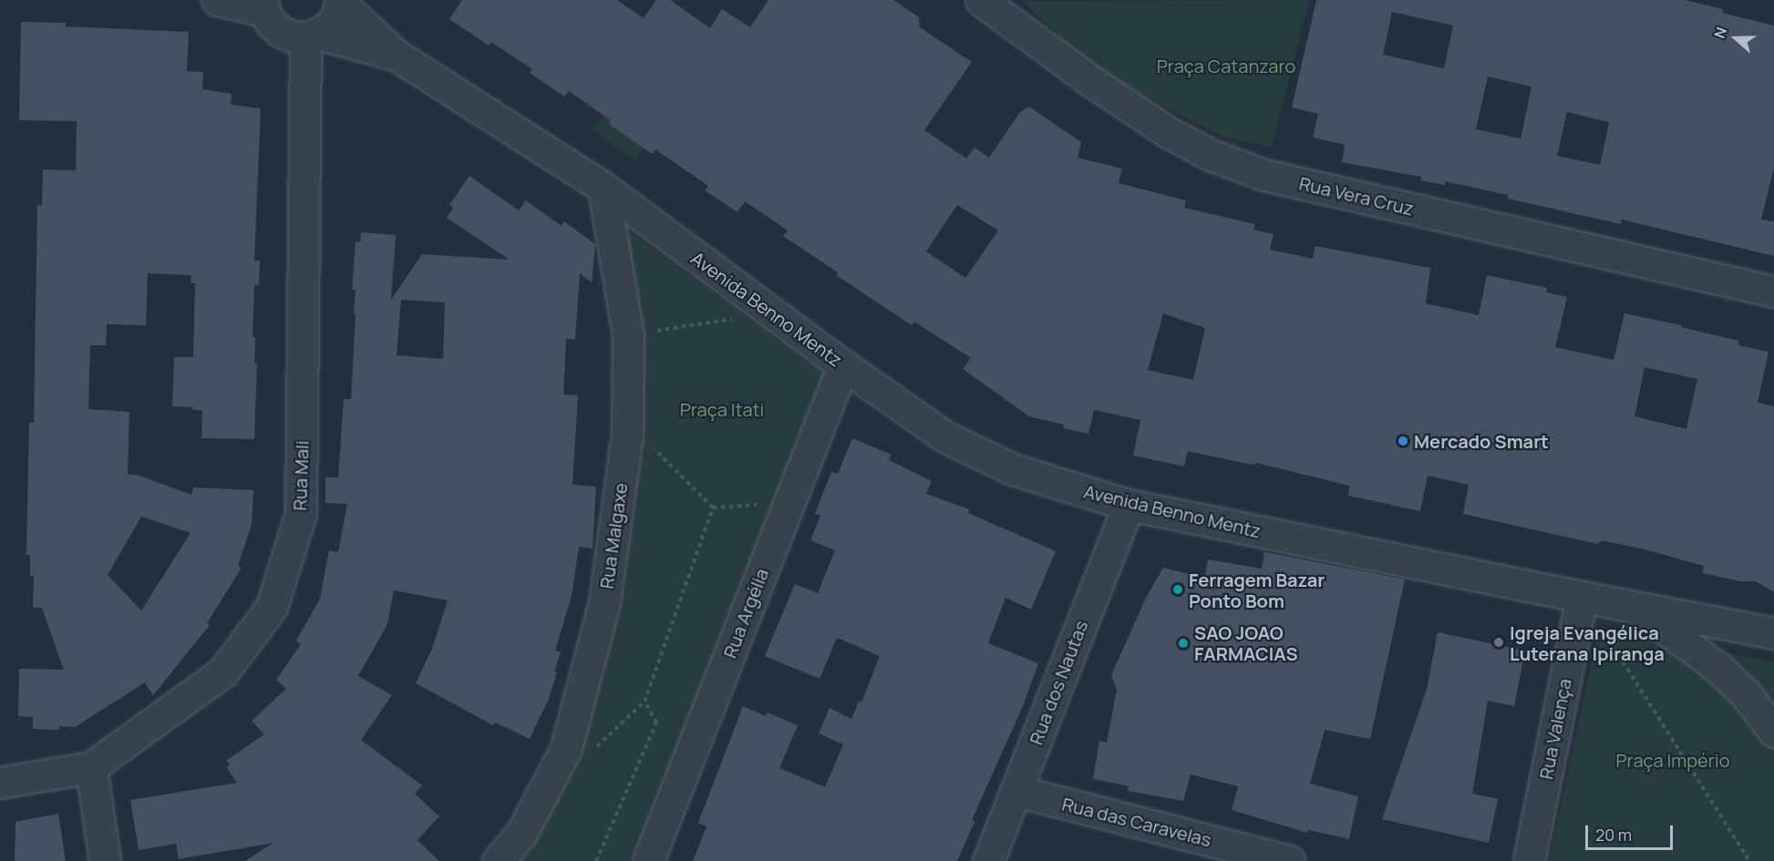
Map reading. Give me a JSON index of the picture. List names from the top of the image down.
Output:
{
  "streets": {
    "street": [
      "Rua Vera Cruz",
      "Avenida Benno Mentz",
      "Rua Mali",
      "Rua Malgaxe",
      "Rua Argélia",
      "Rua dos Nautas",
      "Rua Valença",
      "Rua das Caravelas"
    ]
  },
  "crossings": [
    ["Avenida Benno Mentz", "Rua Mali"],
    ["Avenida Benno Mentz", "Rua Malgaxe"],
    ["Avenida Benno Mentz", "Rua Argélia"],
    ["Avenida Benno Mentz", "Rua dos Nautas"],
    ["Avenida Benno Mentz", "Rua Valença"],
    ["Rua dos Nautas", "Rua das Caravelas"]
  ],
  "parks": ["Praça Catanzaro", "Praça Itati", "Praça Império"],
  "places": [
    "Mercado Smart",
    "Ferragem Bazar Ponto Bom",
    "Igreja Evangélica Luterana Ipiranga",
    "SAO JOAO FARMACIAS"
  ],
  "scale_bar": "20 m",
  "north": "left"
}
